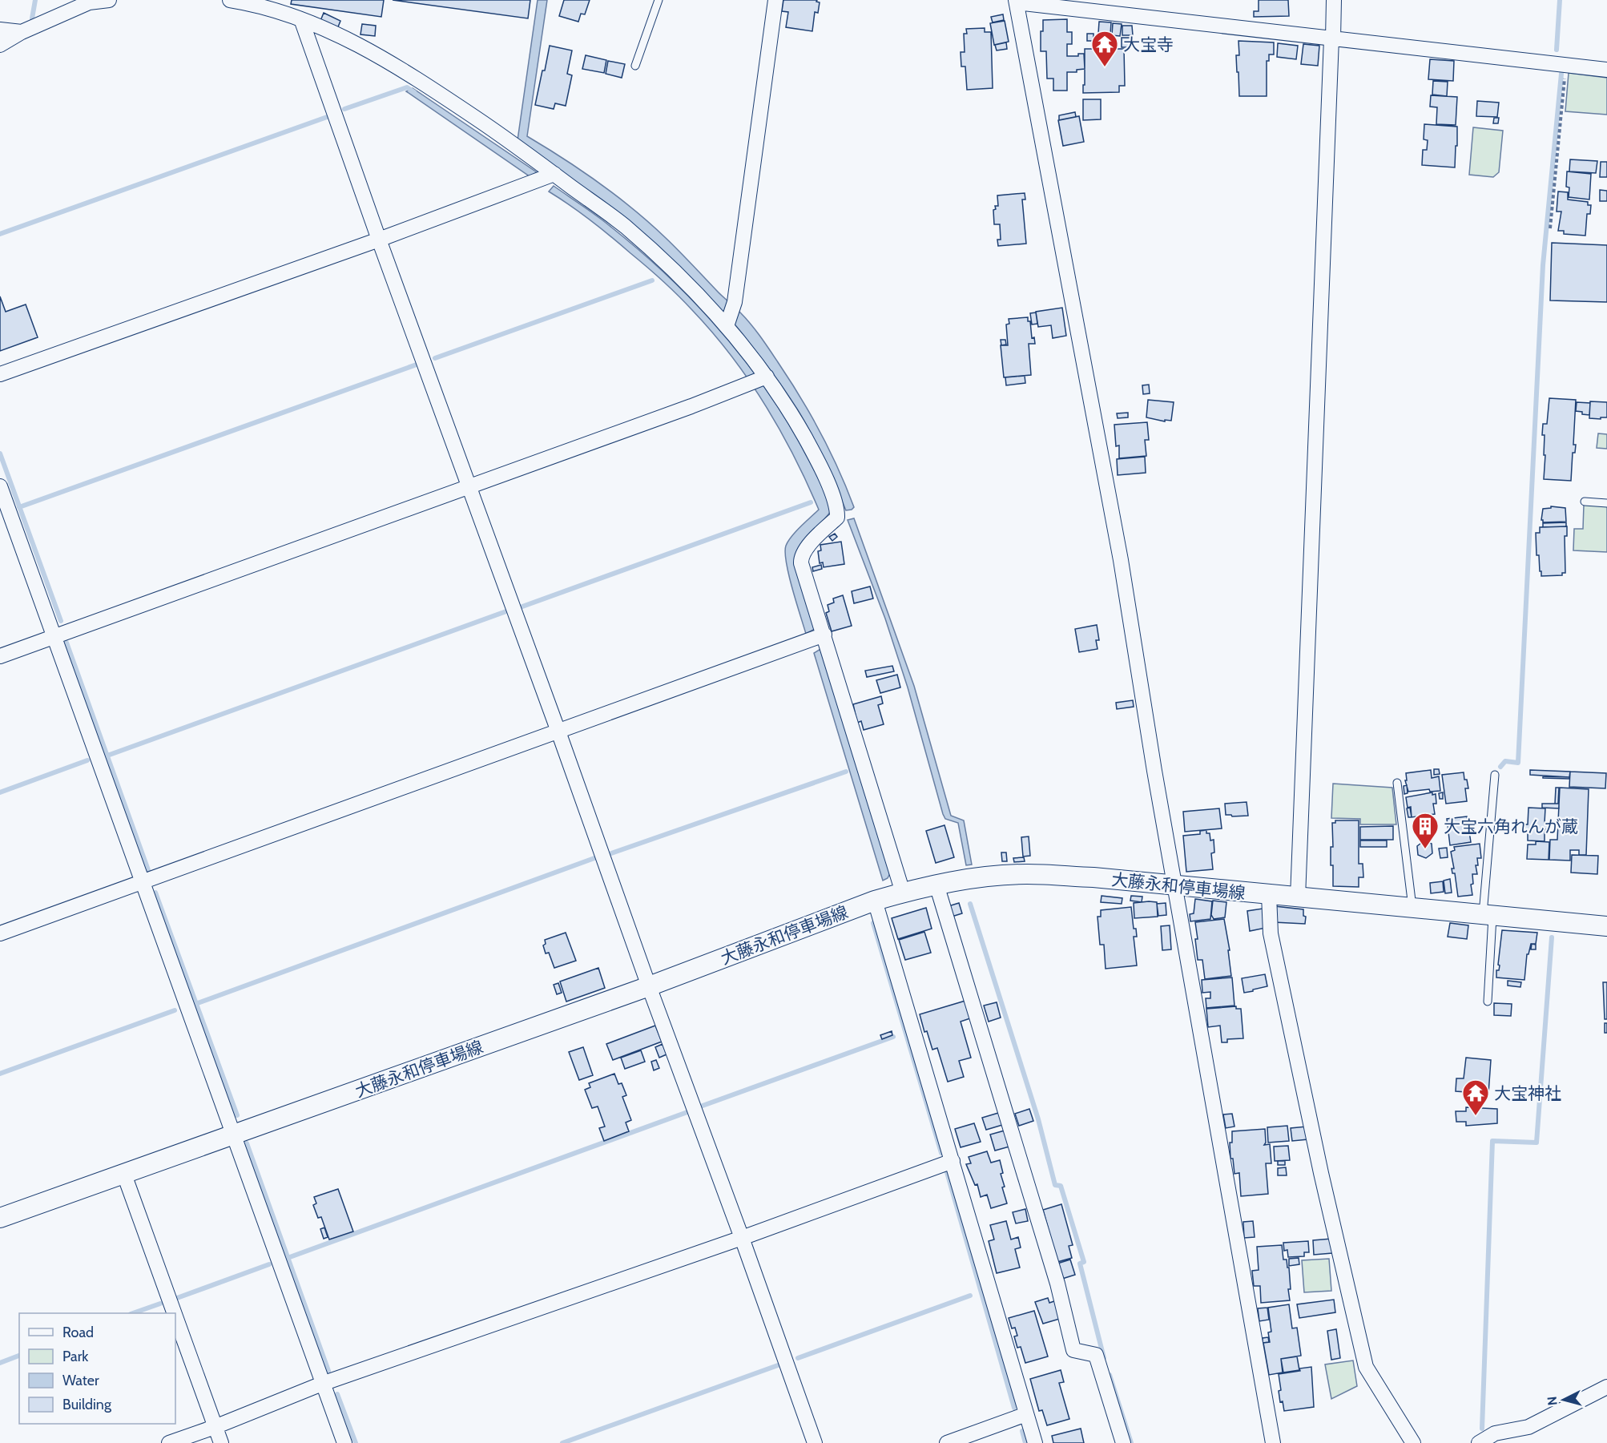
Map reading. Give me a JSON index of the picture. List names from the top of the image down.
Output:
{
  "streets": {
    "main road": ["大藤永和停車場線"]
  },
  "places": {
    "temple": ["大宝寺", "大宝神社"],
    "building": ["大宝六角れんが蔵"]
  },
  "legend": [
    "Road",
    "Park",
    "Water",
    "Building"
  ],
  "north": "left"
}
